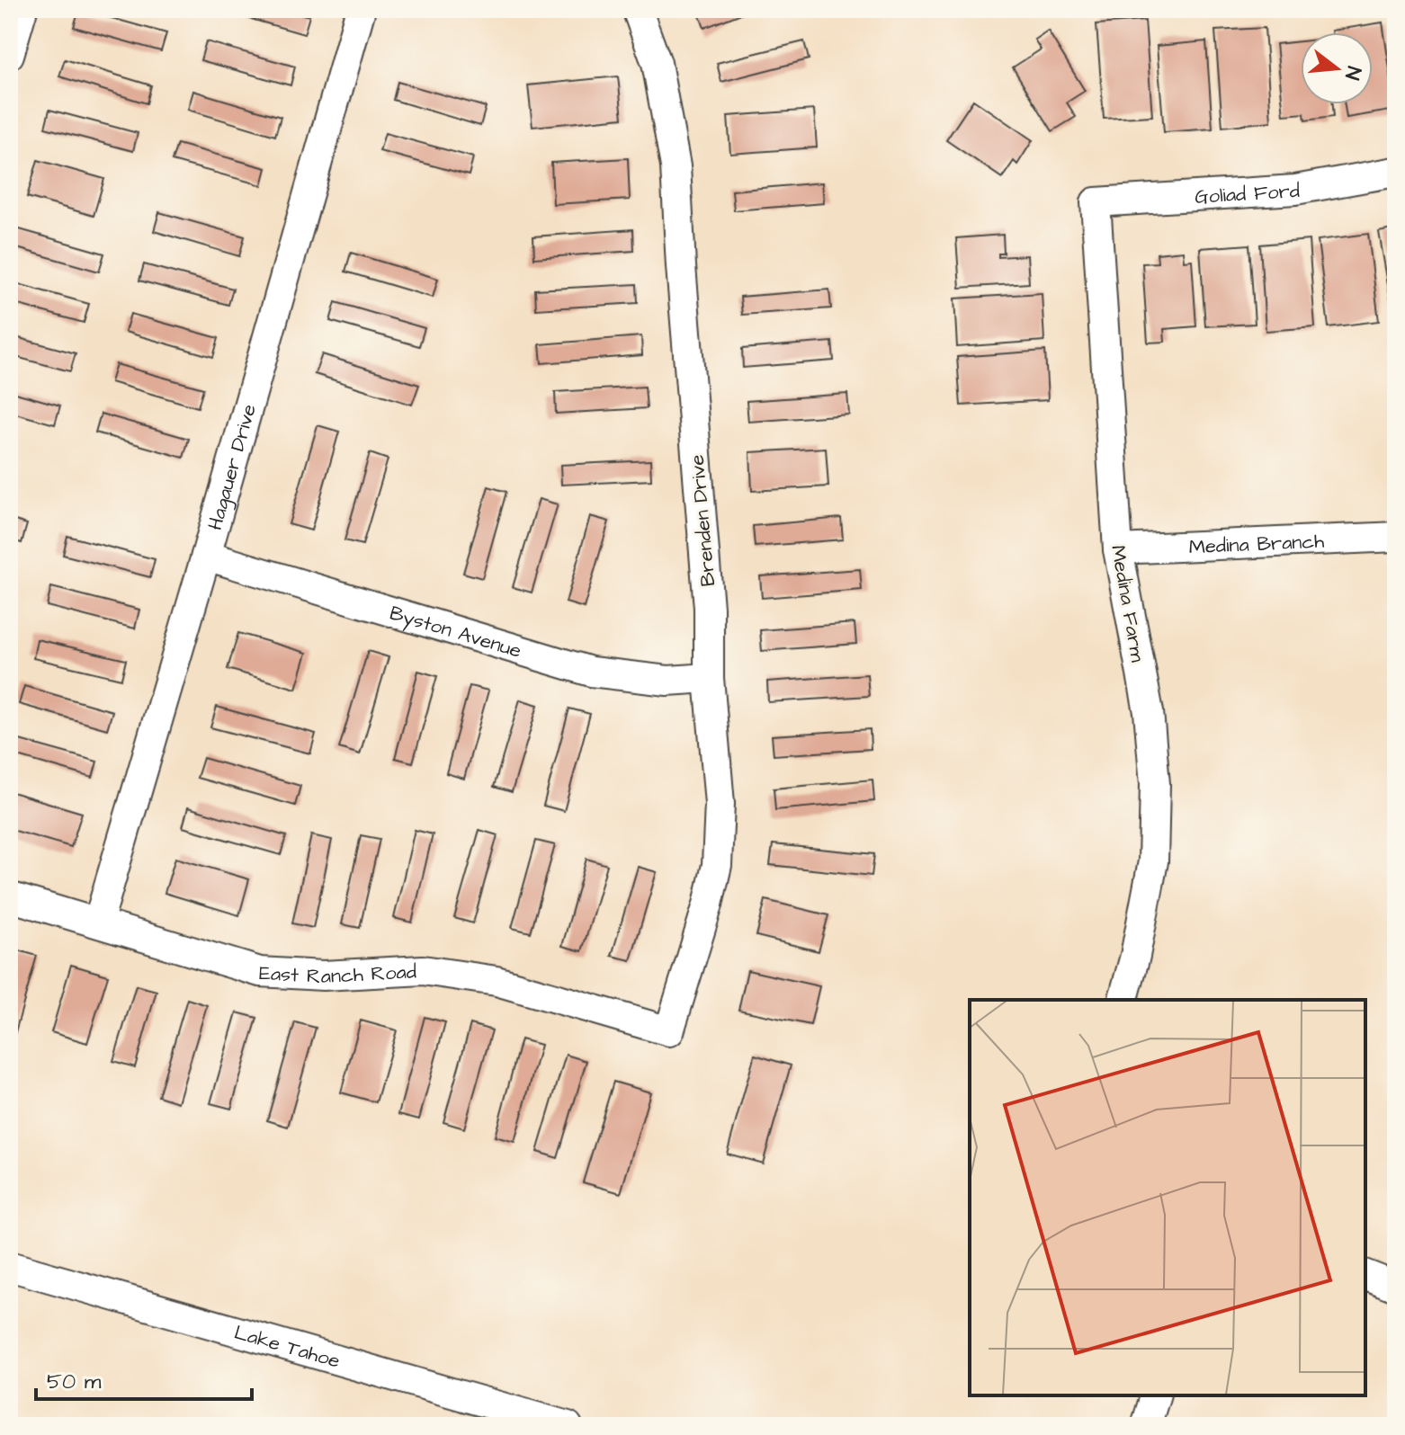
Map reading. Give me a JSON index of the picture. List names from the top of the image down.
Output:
{
  "streets": {
    "street": [
      "Goliad Ford",
      "Hagauer Drive",
      "Brenden Drive",
      "Medina Branch",
      "Medina Farm",
      "Byston Avenue",
      "East Ranch Road",
      "Lake Tahoe"
    ]
  },
  "crossings": [
    ["Goliad Ford", "Medina Farm"],
    ["Hagauer Drive", "Byston Avenue"],
    ["Hagauer Drive", "East Ranch Road"],
    ["Brenden Drive", "Byston Avenue"],
    ["Brenden Drive", "East Ranch Road"],
    ["Medina Branch", "Medina Farm"]
  ],
  "scale_bar": "50 m",
  "north": "right"
}
